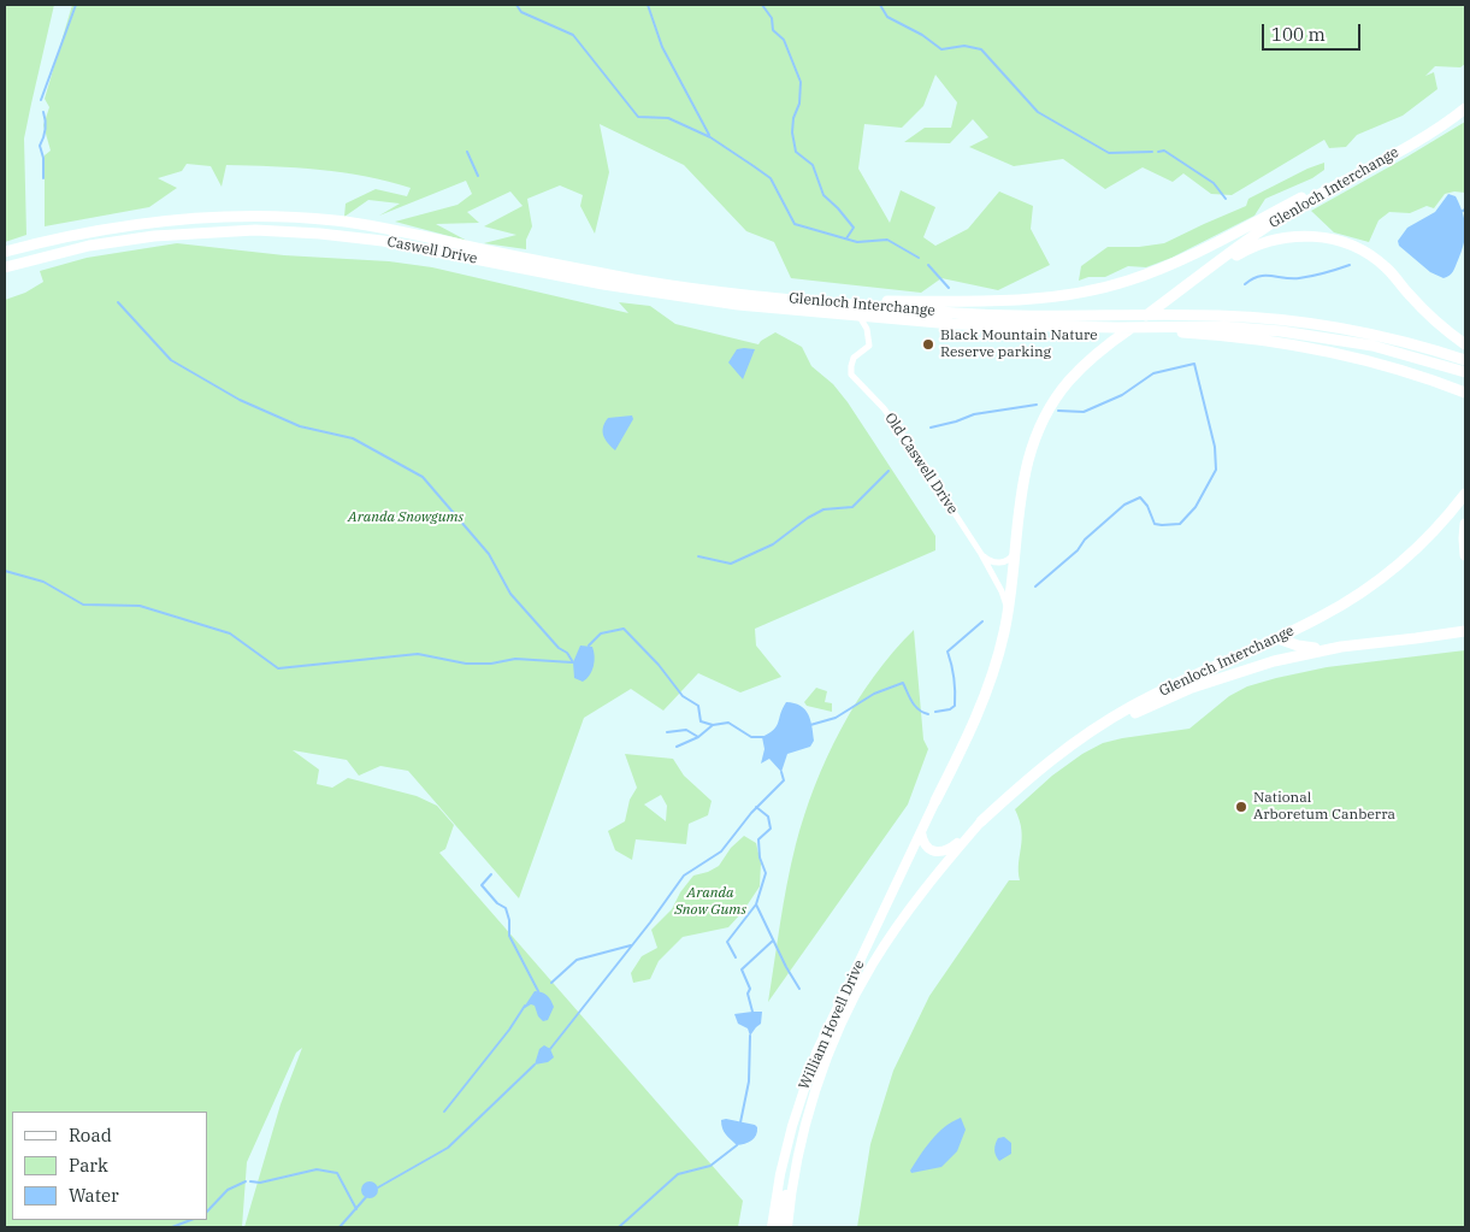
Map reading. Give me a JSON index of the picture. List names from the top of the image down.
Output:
{
  "streets": {
    "highway": ["Glenloch Interchange", "Caswell Drive"],
    "main road": ["William Hovell Drive"],
    "street": ["Old Caswell Drive"]
  },
  "crossings": [
    ["Glenloch Interchange", "Caswell Drive"],
    ["Glenloch Interchange", "Old Caswell Drive"],
    ["Glenloch Interchange", "William Hovell Drive"],
    ["Caswell Drive", "Old Caswell Drive"]
  ],
  "parks": ["Aranda Snowgums", "Aranda Snow Gums"],
  "places": ["Black Mountain Nature Reserve parking", "National Arboretum Canberra"],
  "legend": ["Road", "Park", "Water"],
  "scale_bar": "100 m"
}
